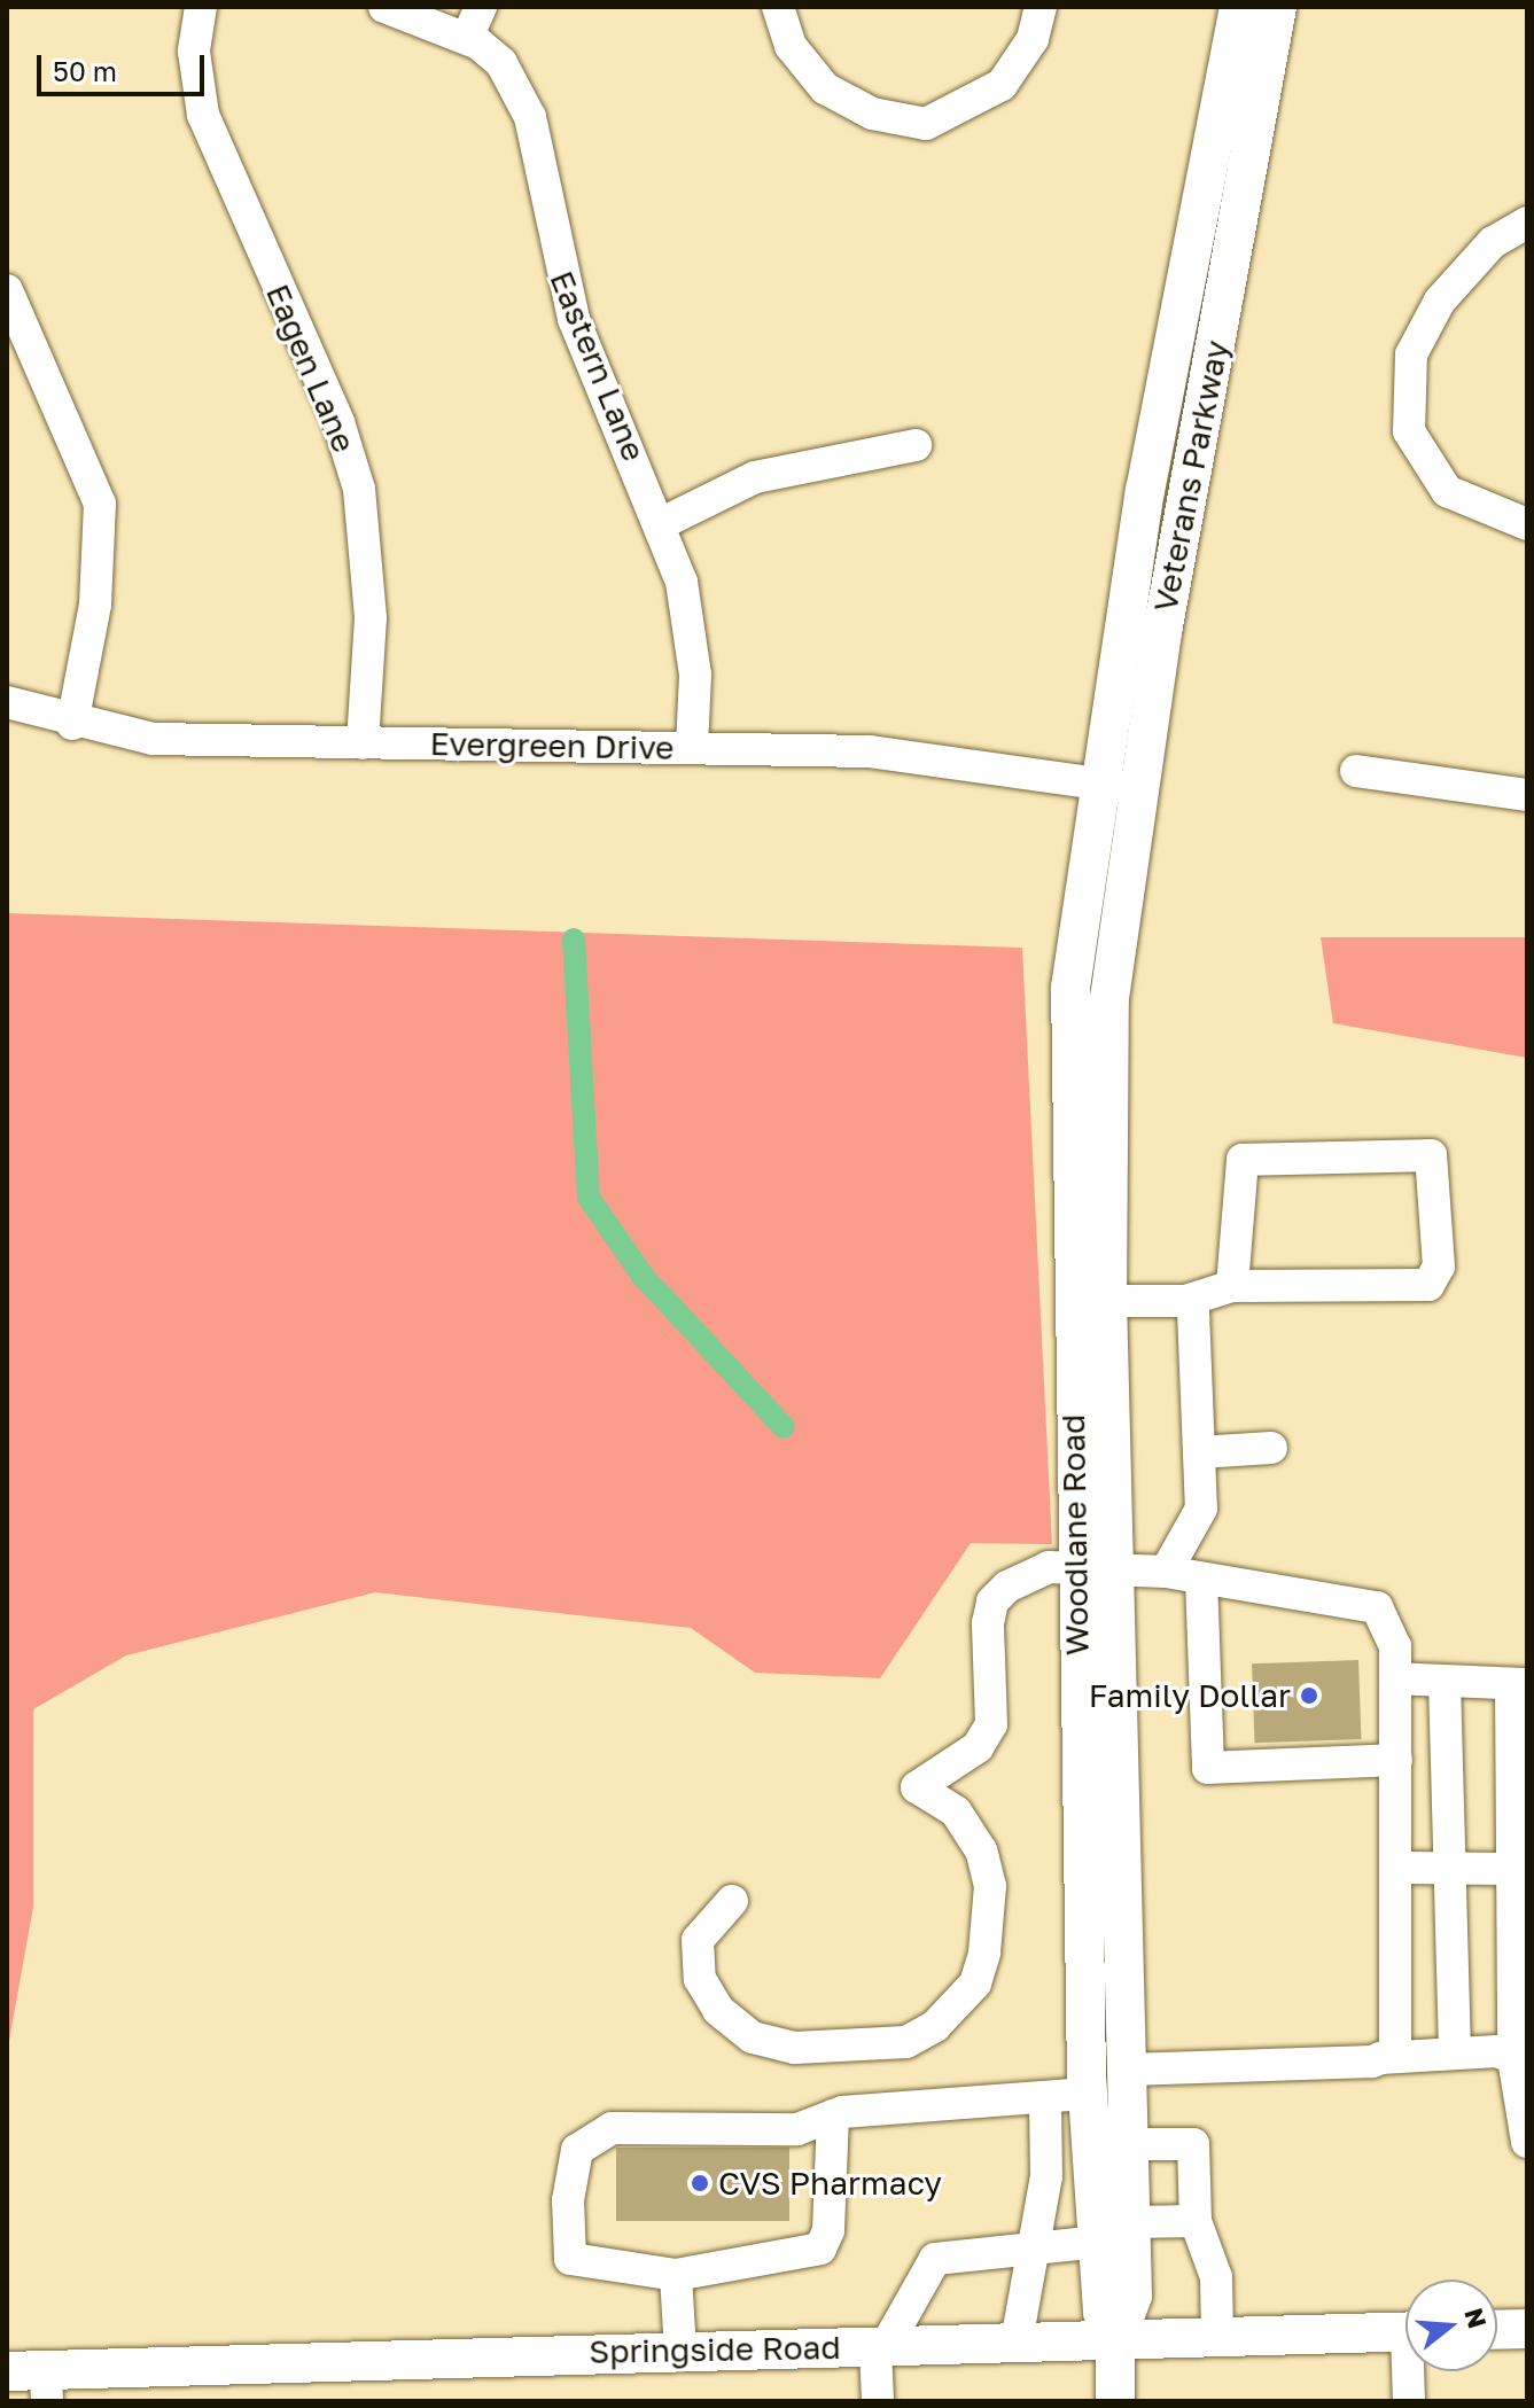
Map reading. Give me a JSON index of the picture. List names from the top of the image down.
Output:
{
  "streets": {
    "main road": ["Veterans Parkway", "Woodlane Road", "Springside Road"],
    "street": ["Eastern Lane", "Eagen Lane", "Evergreen Drive"]
  },
  "crossings": [
    ["Eastern Lane", "Evergreen Drive"],
    ["Eagen Lane", "Evergreen Drive"],
    ["Veterans Parkway", "Evergreen Drive"],
    ["Veterans Parkway", "Woodlane Road"],
    ["Woodlane Road", "Springside Road"]
  ],
  "places": ["Family Dollar", "CVS Pharmacy"],
  "scale_bar": "50 m",
  "north": "right"
}
